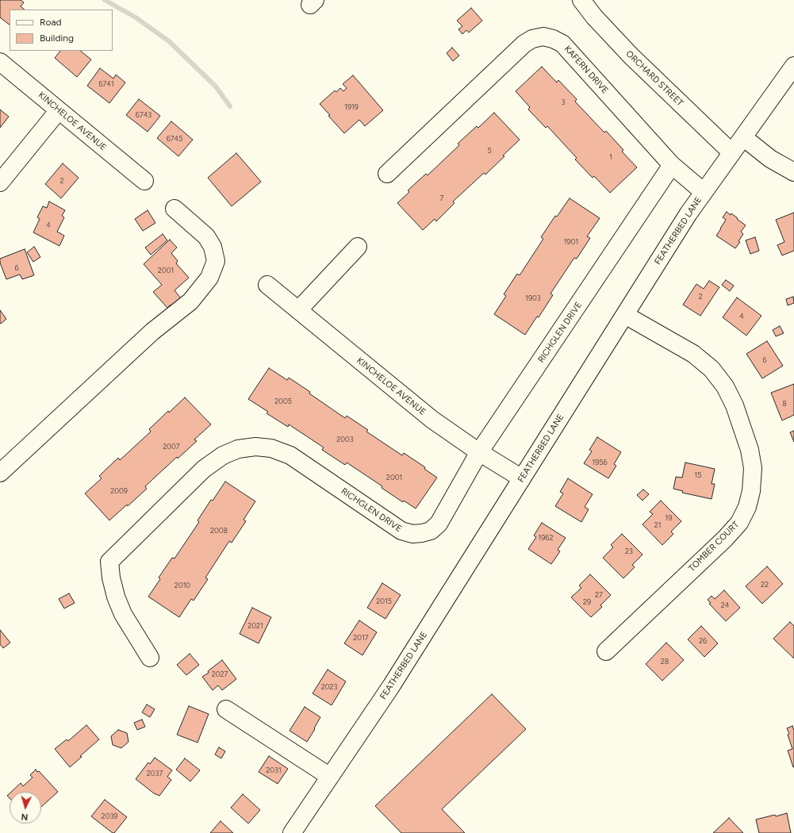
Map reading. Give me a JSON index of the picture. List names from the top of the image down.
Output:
{
  "streets": {
    "street": [
      "KAFERN DRIVE",
      "ORCHARD STREET",
      "KINCHELOE AVENUE",
      "FEATHERBED LANE",
      "RICHGLEN DRIVE",
      "TOMBER COURT"
    ]
  },
  "crossings": [
    ["KAFERN DRIVE", "FEATHERBED LANE"],
    ["KAFERN DRIVE", "RICHGLEN DRIVE"],
    ["ORCHARD STREET", "FEATHERBED LANE"],
    ["KINCHELOE AVENUE", "FEATHERBED LANE"],
    ["KINCHELOE AVENUE", "RICHGLEN DRIVE"],
    ["FEATHERBED LANE", "TOMBER COURT"]
  ],
  "house_numbers": [
    "6741",
    "3",
    "1919",
    "6743",
    "6745",
    "5",
    "1",
    "2",
    "7",
    "4",
    "1901",
    "6",
    "2001",
    "2",
    "1903",
    "4",
    "6",
    "2005",
    "8",
    "2003",
    "2007",
    "1956",
    "15",
    "2001",
    "2009",
    "19",
    "21",
    "2008",
    "1962",
    "23",
    "22",
    "2010",
    "27",
    "2015",
    "29",
    "24",
    "2021",
    "2017",
    "26",
    "28",
    "2027",
    "2023",
    "2031",
    "2037",
    "2039"
  ],
  "legend": ["Road", "Building"],
  "north": "bottom"
}
